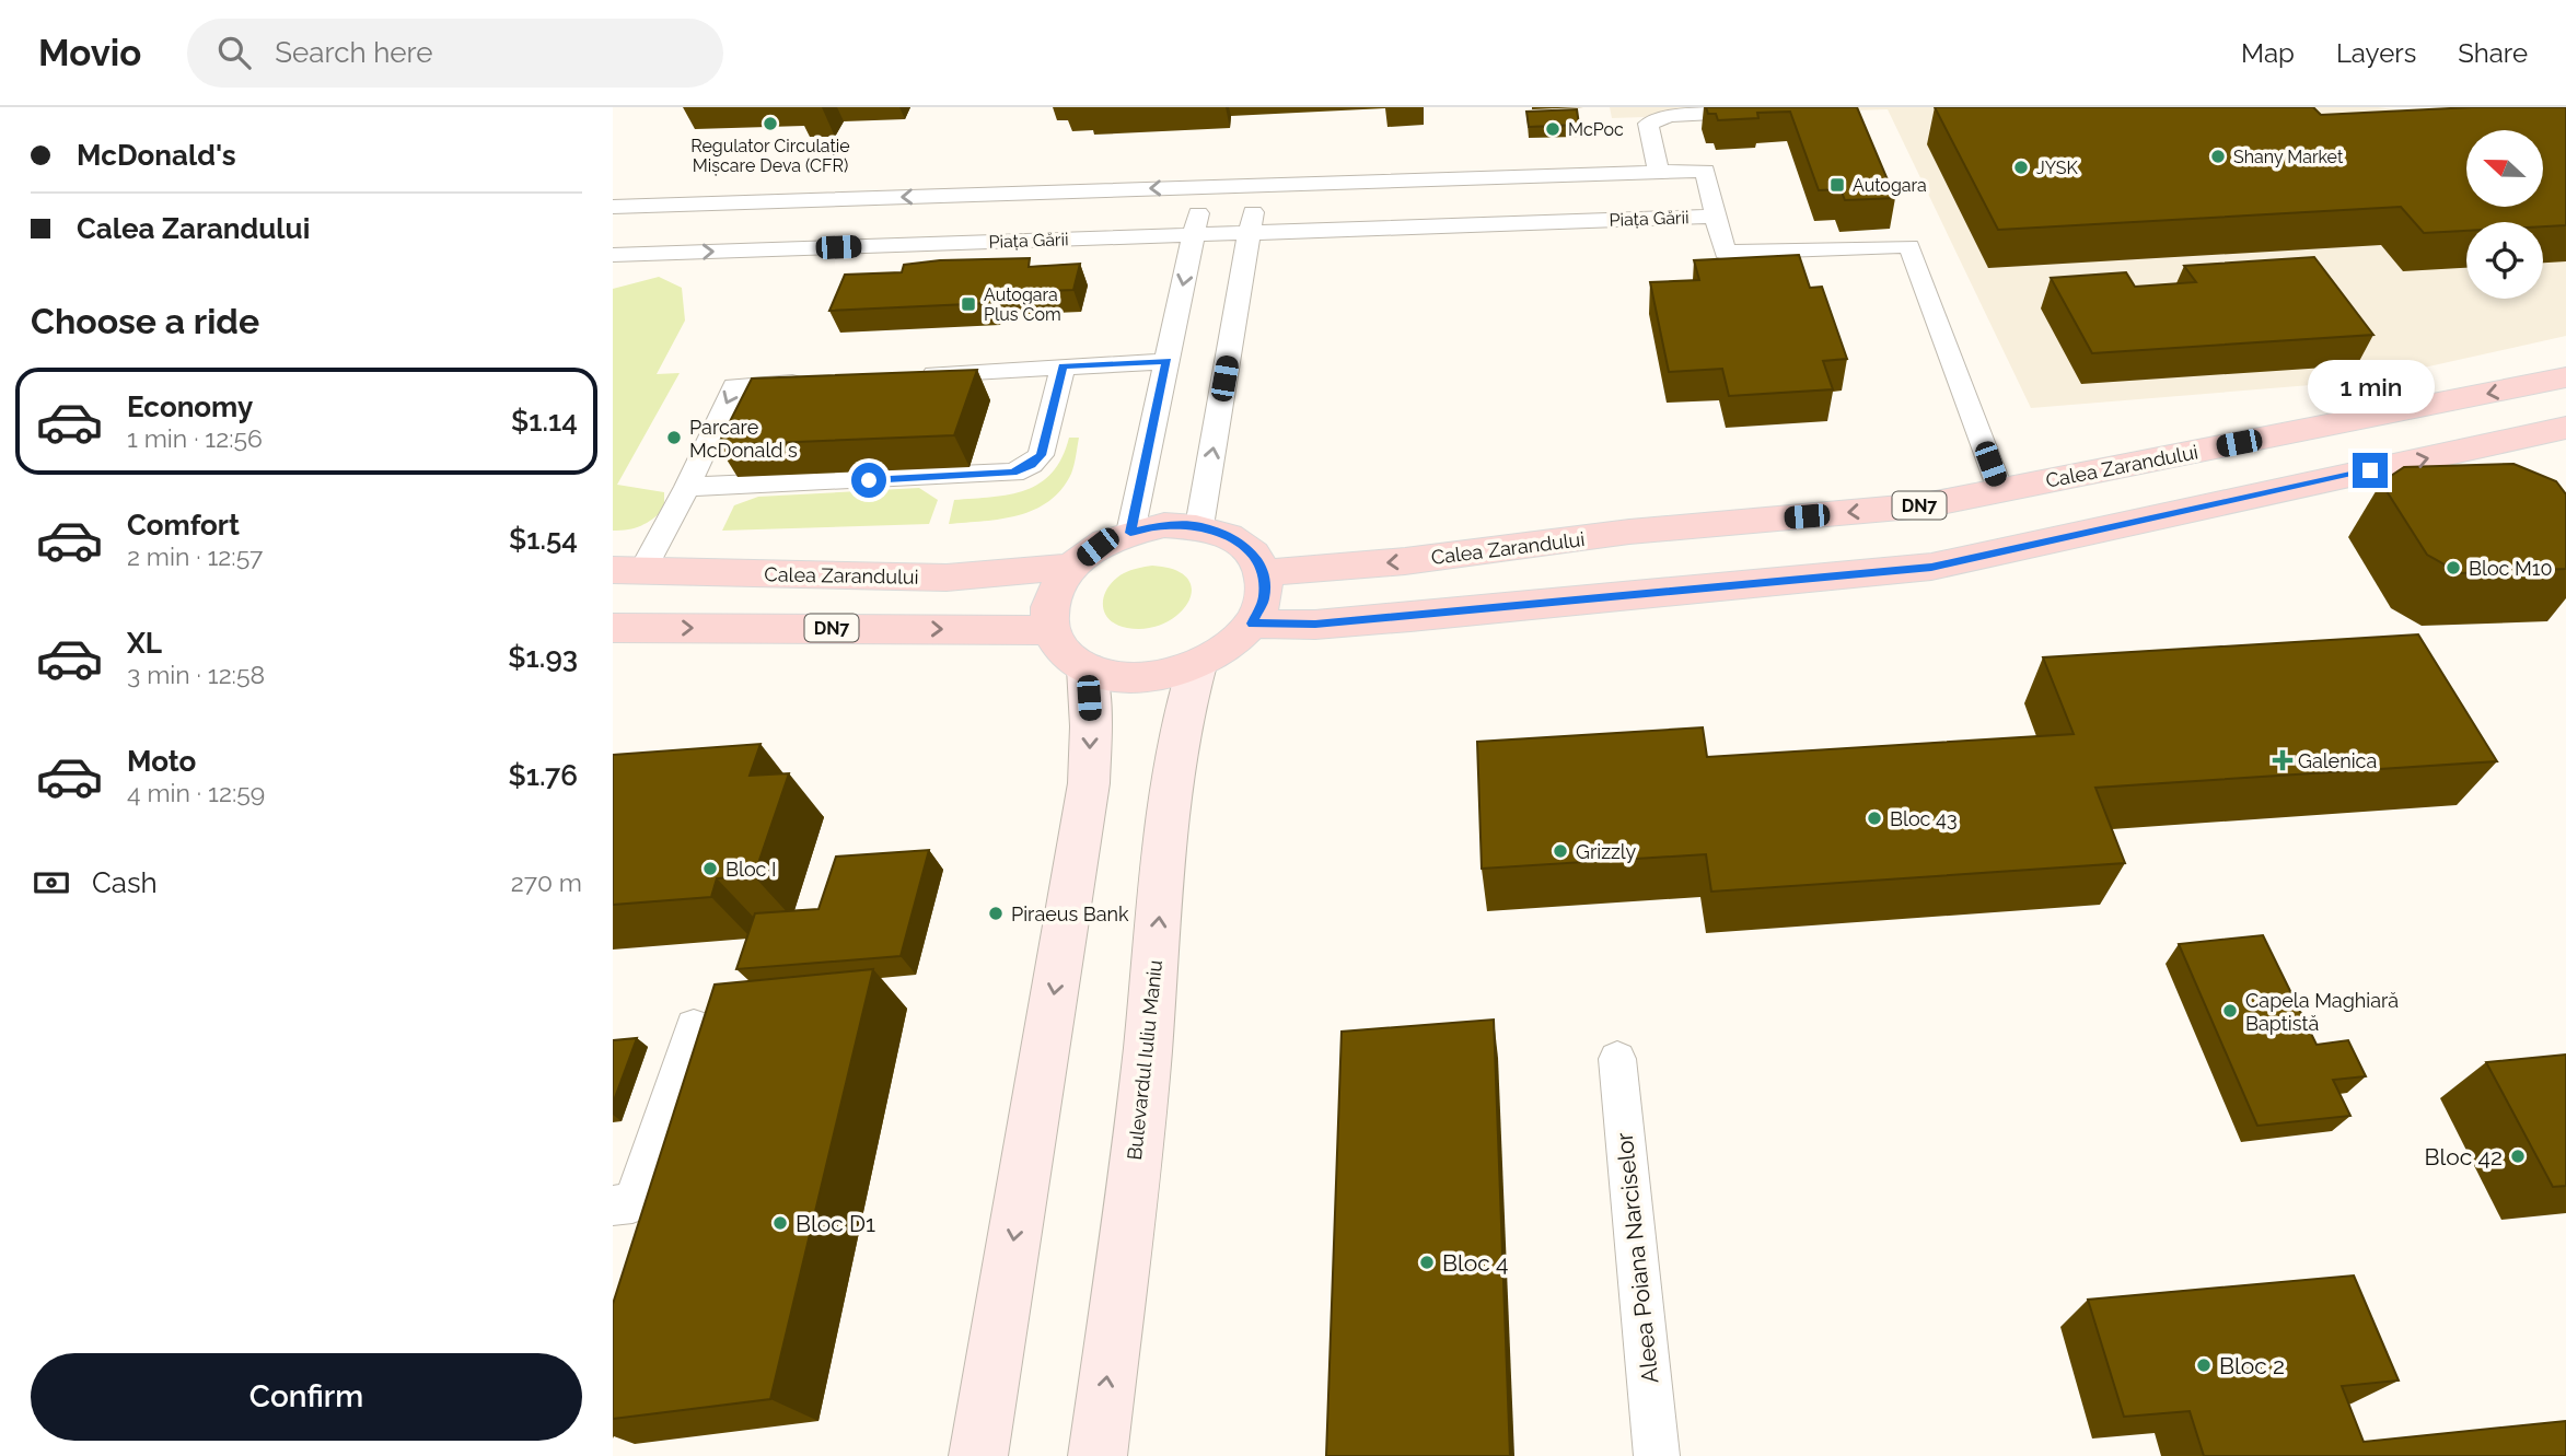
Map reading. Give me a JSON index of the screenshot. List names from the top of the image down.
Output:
{
  "streets": {
    "main road": ["Calea Zarandului", "DN7", "Bulevardul Iuliu Maniu"],
    "lane": ["Piața Gării", "Aleea Poiana Narciselor"]
  },
  "crossings": [
    ["Calea Zarandului", "DN7"],
    ["Calea Zarandului", "Bulevardul Iuliu Maniu"],
    ["DN7", "Bulevardul Iuliu Maniu"]
  ],
  "places": {
    "other": [
      "Regulator Circulație Mișcare Deva (CFR)",
      "McPoc",
      "Shany Market",
      "JYSK",
      "Parcare McDonald s",
      "Bloc M10",
      "Bloc 43",
      "Grizzly",
      "Bloc I",
      "Piraeus Bank",
      "Capela Maghiară Baptistă",
      "Bloc 42",
      "Bloc D1",
      "Bloc 4",
      "Bloc 2"
    ],
    "transit": ["Autogara", "Autogara Plus Com"],
    "health": ["Galenica"]
  },
  "north": "left",
  "page": {
    "header": "Movio",
    "search": "Search here",
    "nav": ["Map", "Layers", "Share"],
    "banner": ["McDonald's", "Calea Zarandului"],
    "heading": "Choose a ride",
    "bubble": "1 min",
    "list": [
      {
        "name": "Economy",
        "note": "1 min · 12:56",
        "value": "$1.14"
      },
      {
        "name": "Comfort",
        "note": "2 min · 12:57",
        "value": "$1.54"
      },
      {
        "name": "XL",
        "note": "3 min · 12:58",
        "value": "$1.93"
      },
      {
        "name": "Moto",
        "note": "4 min · 12:59",
        "value": "$1.76"
      }
    ],
    "pay": ["Cash", "270 m"],
    "buttons": "Confirm"
  }
}
